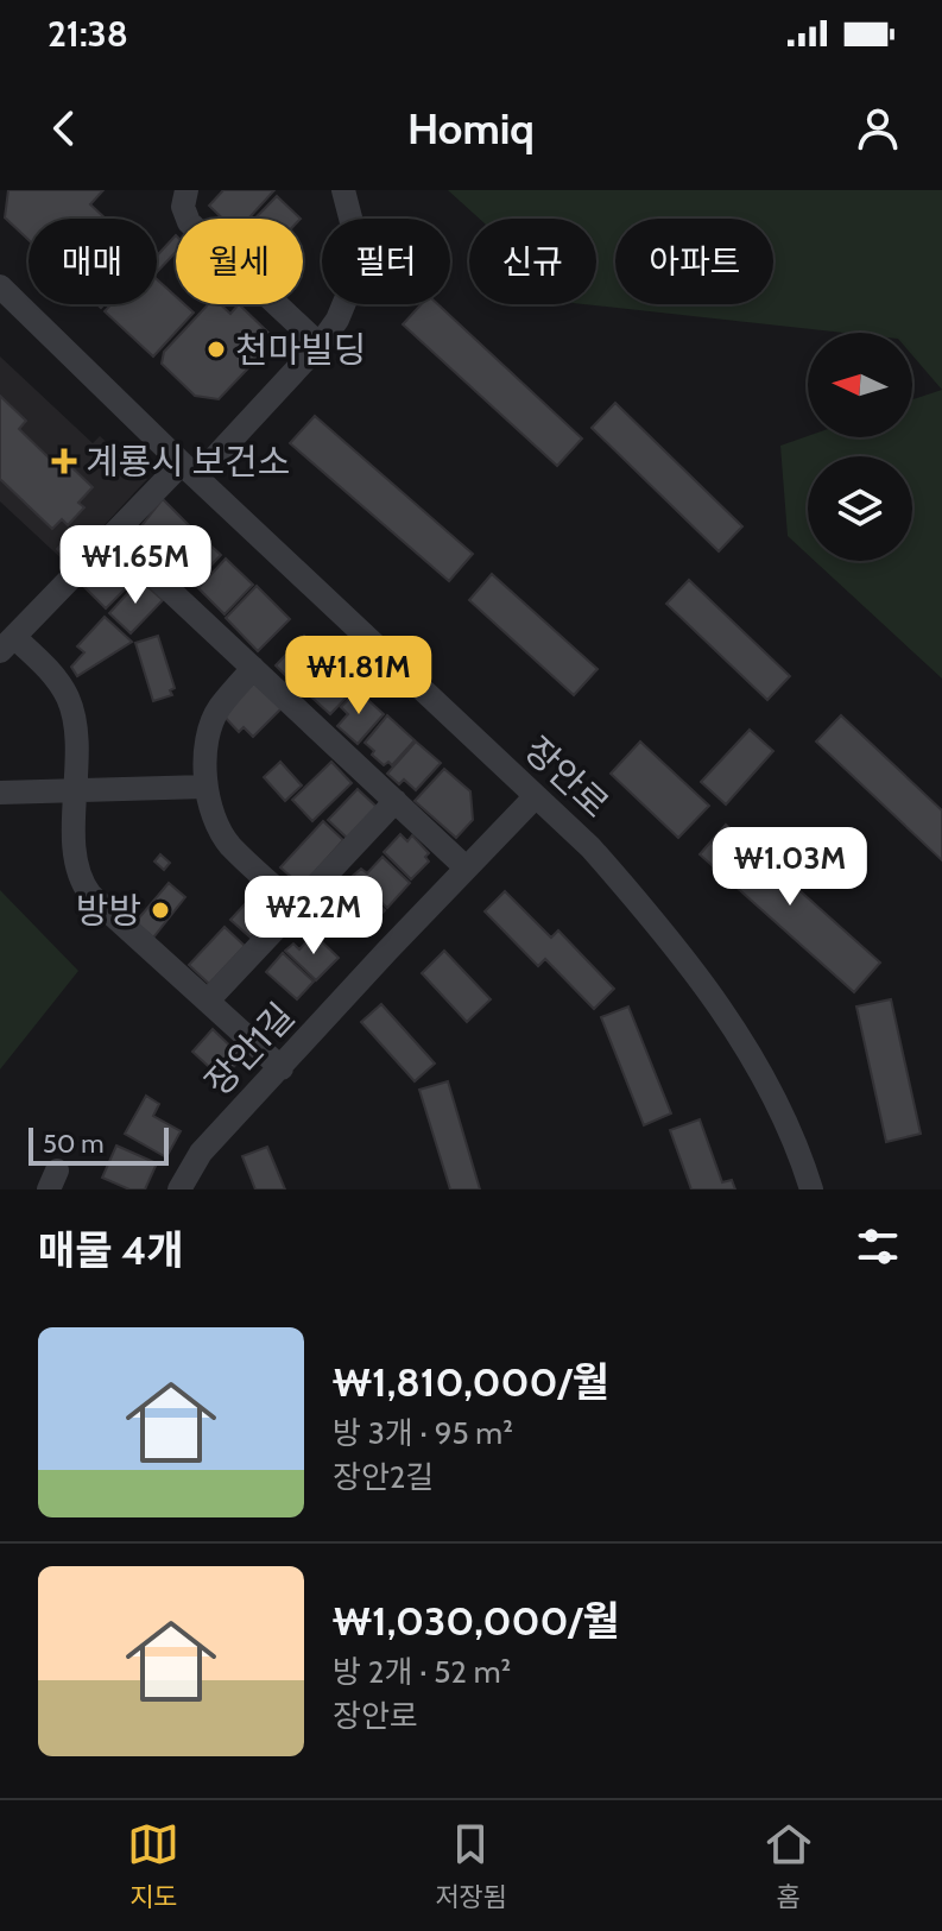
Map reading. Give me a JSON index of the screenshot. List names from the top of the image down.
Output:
{
  "streets": {
    "street": ["장안로", "장안1길"]
  },
  "crossings": [
    ["장안로", "장안1길"]
  ],
  "places": {
    "other": ["천마빌딩", "방방"],
    "health": ["계룡시 보건소"]
  },
  "scale_bar": "50 m",
  "north": "left",
  "page": {
    "status": "21:38",
    "header": "Homiq",
    "chip": [
      "매매",
      "월세",
      "필터",
      "신규",
      "아파트"
    ],
    "price": [
      "₩1.65M",
      "₩1.81M",
      "₩1.03M",
      "₩2.2M"
    ],
    "scale": "50 m",
    "heading": "매물 4개",
    "list": [
      {
        "name": "₩1,810,000/월",
        "note": "방 3개 · 95 m² · 장안2길"
      },
      {
        "name": "₩1,030,000/월",
        "note": "방 2개 · 52 m² · 장안로"
      }
    ],
    "tabs": ["지도", "저장됨", "홈"]
  }
}
